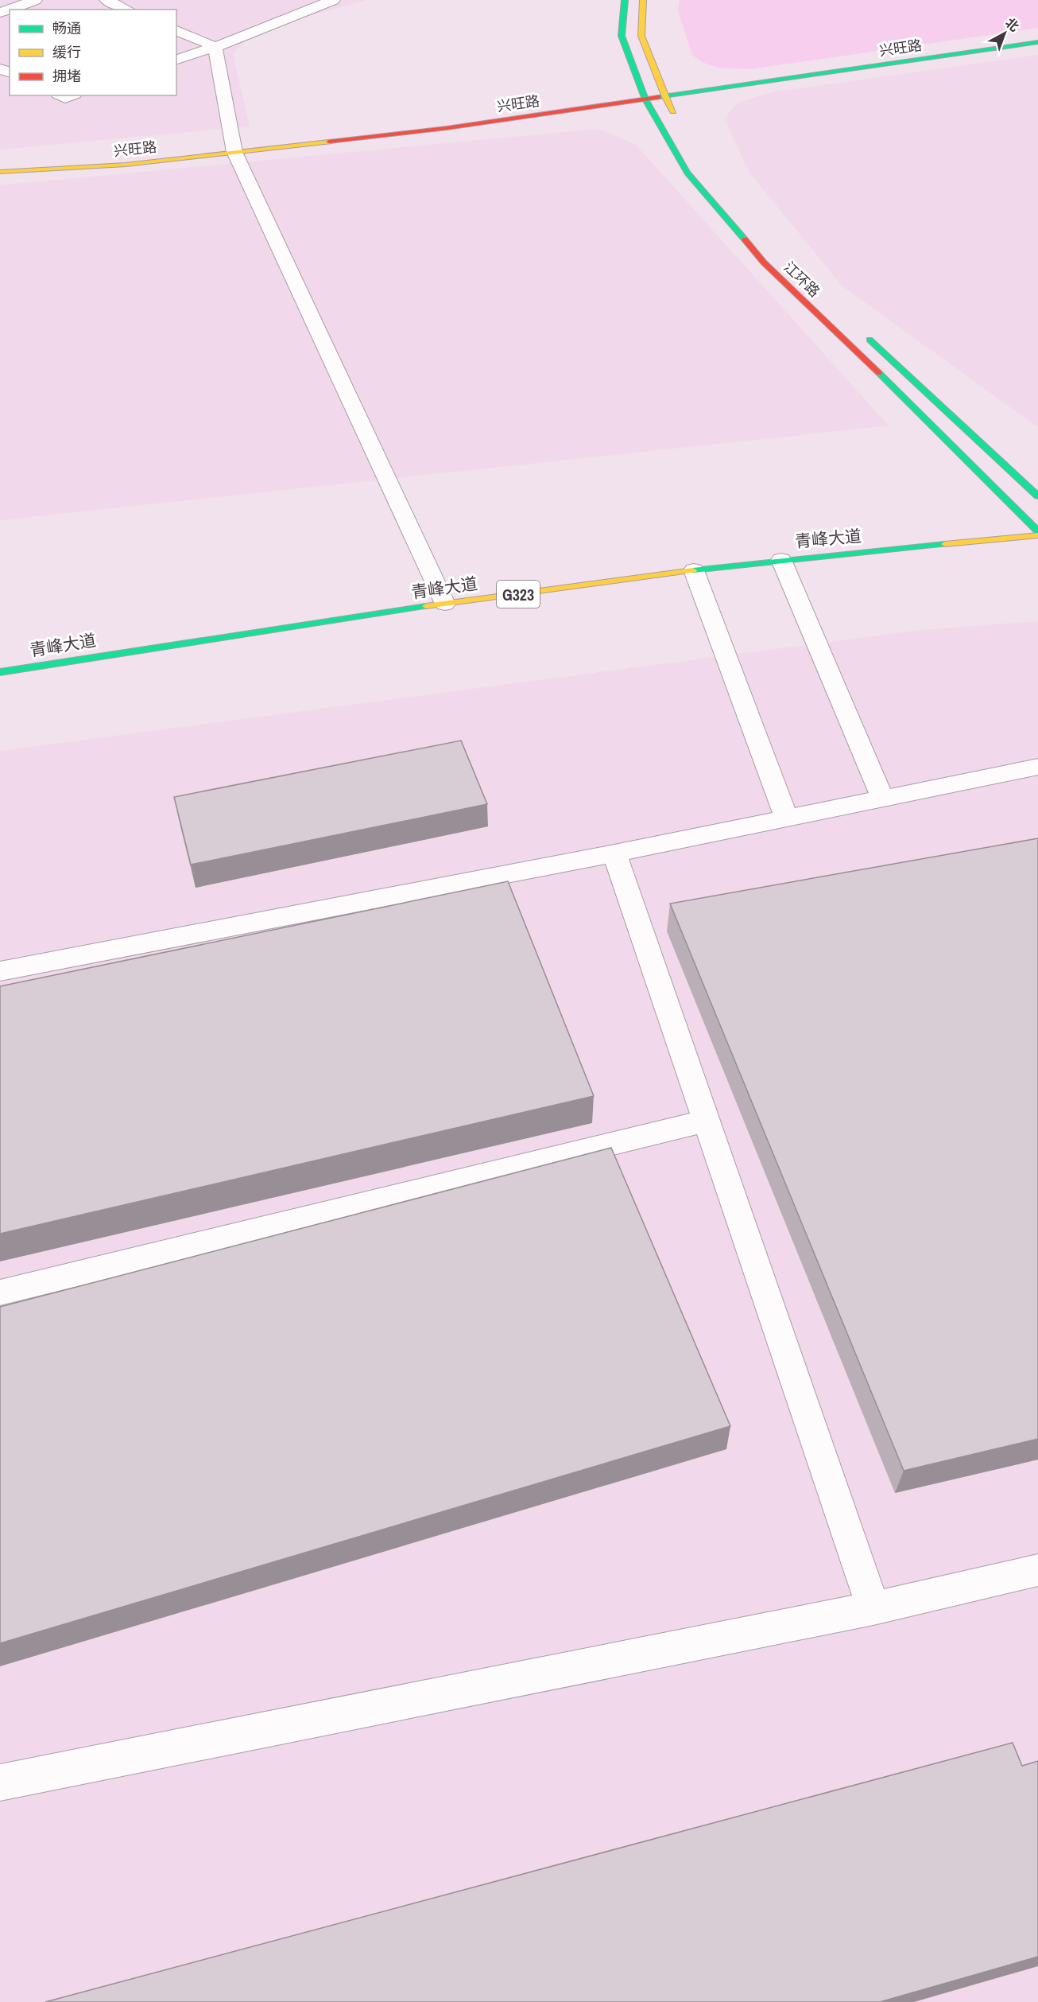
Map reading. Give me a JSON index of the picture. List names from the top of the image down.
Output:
{
  "streets": {
    "main road": [
      "兴旺路",
      "江环路",
      "青峰大道",
      "G323"
    ]
  },
  "crossings": [
    ["兴旺路", "江环路"]
  ],
  "legend": ["畅通", "缓行", "拥堵"],
  "north": "top right"
}
